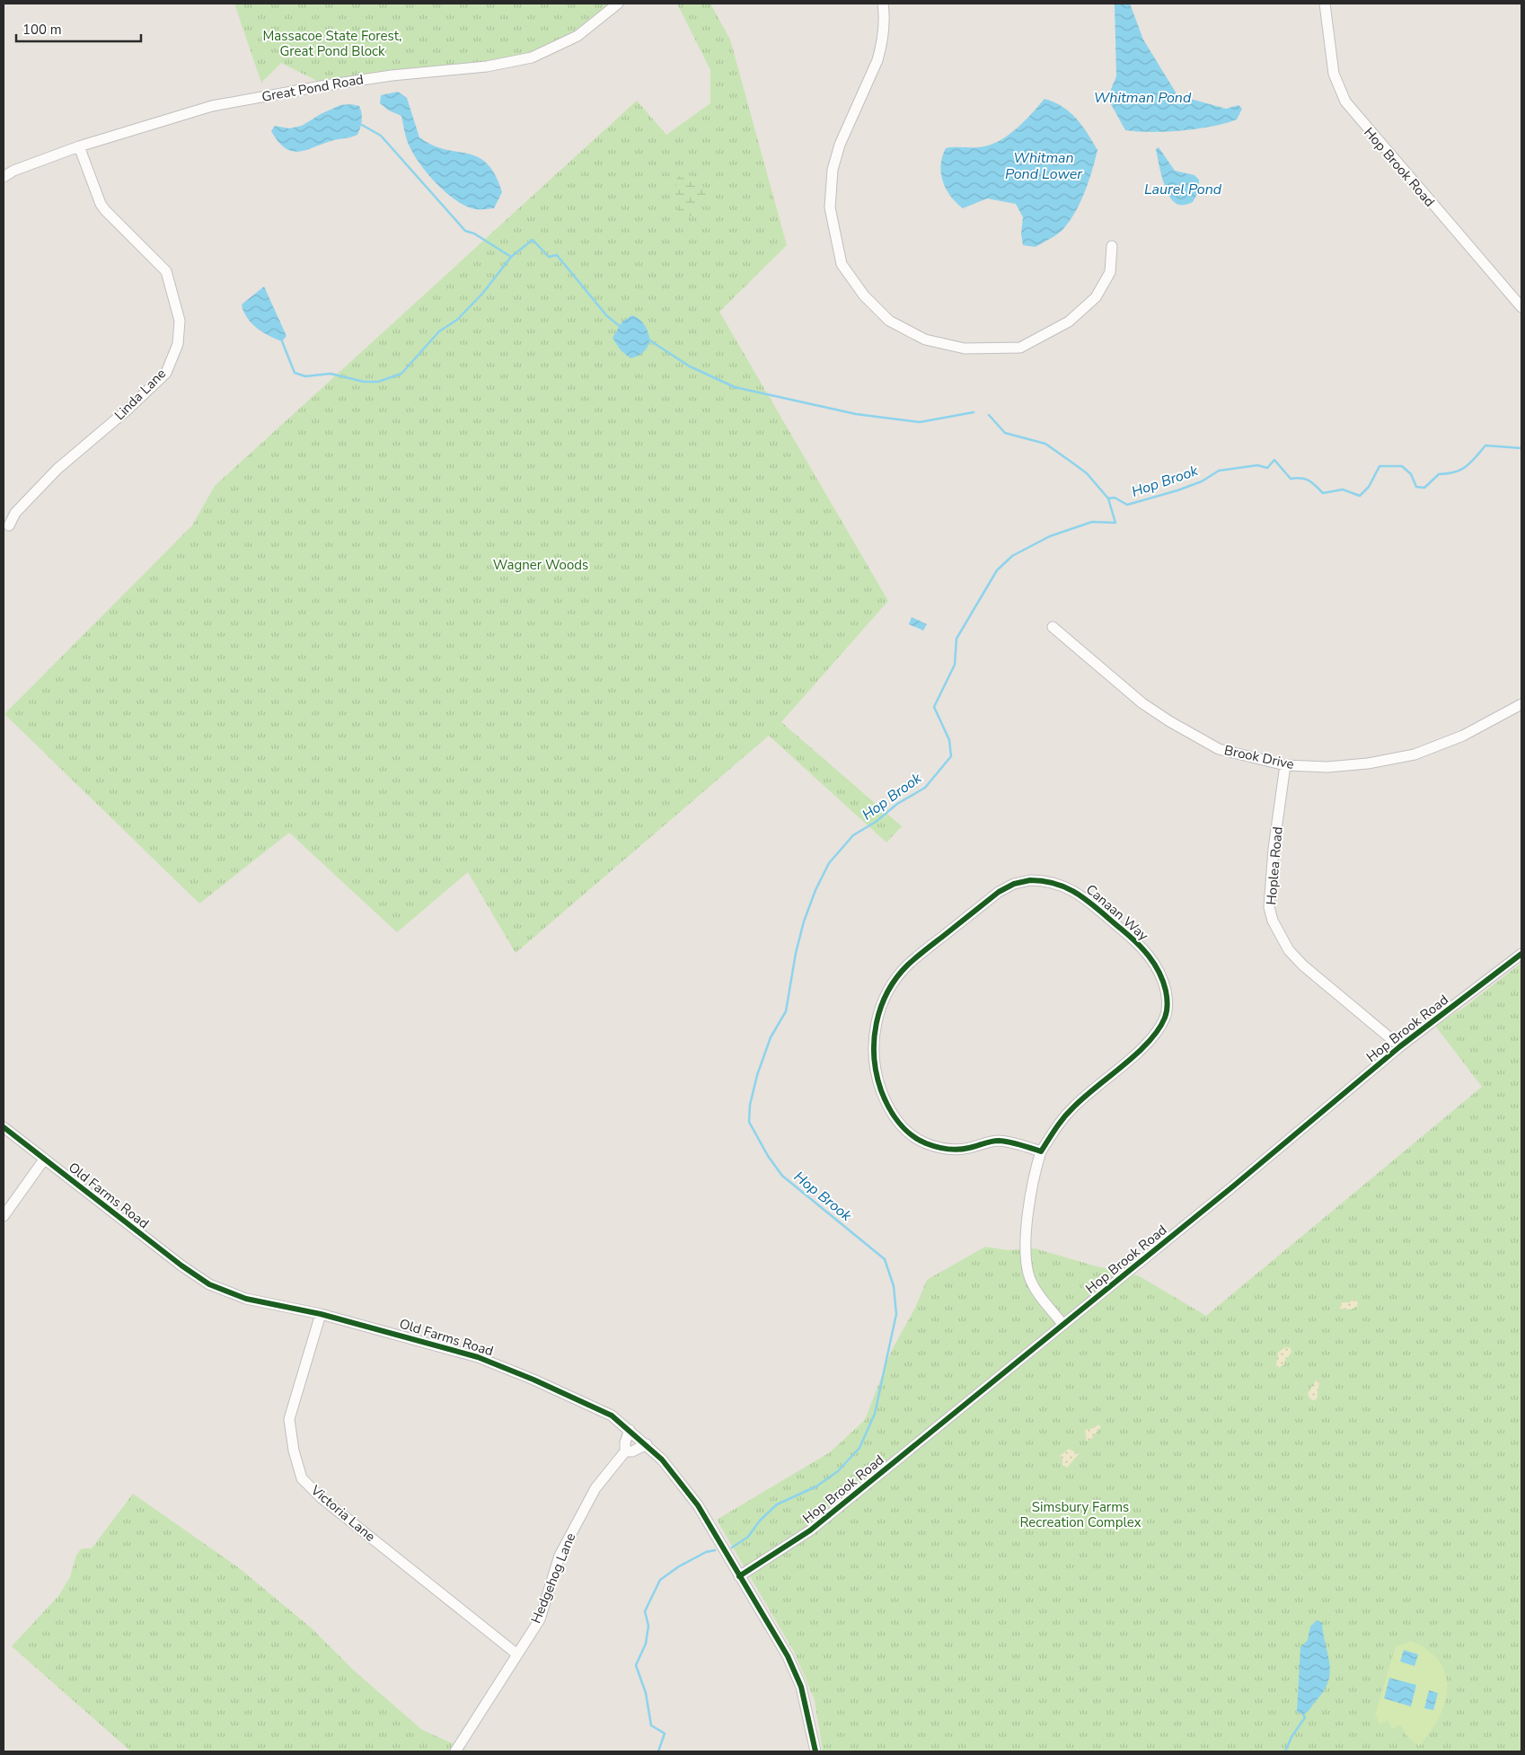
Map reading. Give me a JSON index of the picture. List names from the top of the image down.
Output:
{
  "streets": {
    "street": [
      "Great Pond Road",
      "Hop Brook Road",
      "Linda Lane",
      "Brook Drive",
      "Hoplea Road",
      "Canaan Way",
      "Old Farms Road",
      "Victoria Lane",
      "Hedgehog Lane"
    ]
  },
  "crossings": [
    ["Great Pond Road", "Linda Lane"],
    ["Hop Brook Road", "Hoplea Road"],
    ["Hop Brook Road", "Canaan Way"],
    ["Hop Brook Road", "Old Farms Road"],
    ["Brook Drive", "Hoplea Road"],
    ["Old Farms Road", "Victoria Lane"],
    ["Old Farms Road", "Hedgehog Lane"],
    ["Victoria Lane", "Hedgehog Lane"]
  ],
  "water": [
    "Whitman Pond",
    "Whitman Pond Lower",
    "Laurel Pond",
    "Hop Brook"
  ],
  "parks": ["Massacoe State Forest, Great Pond Block", "Wagner Woods", "Simsbury Farms Recreation Complex"],
  "scale_bar": "100 m"
}
